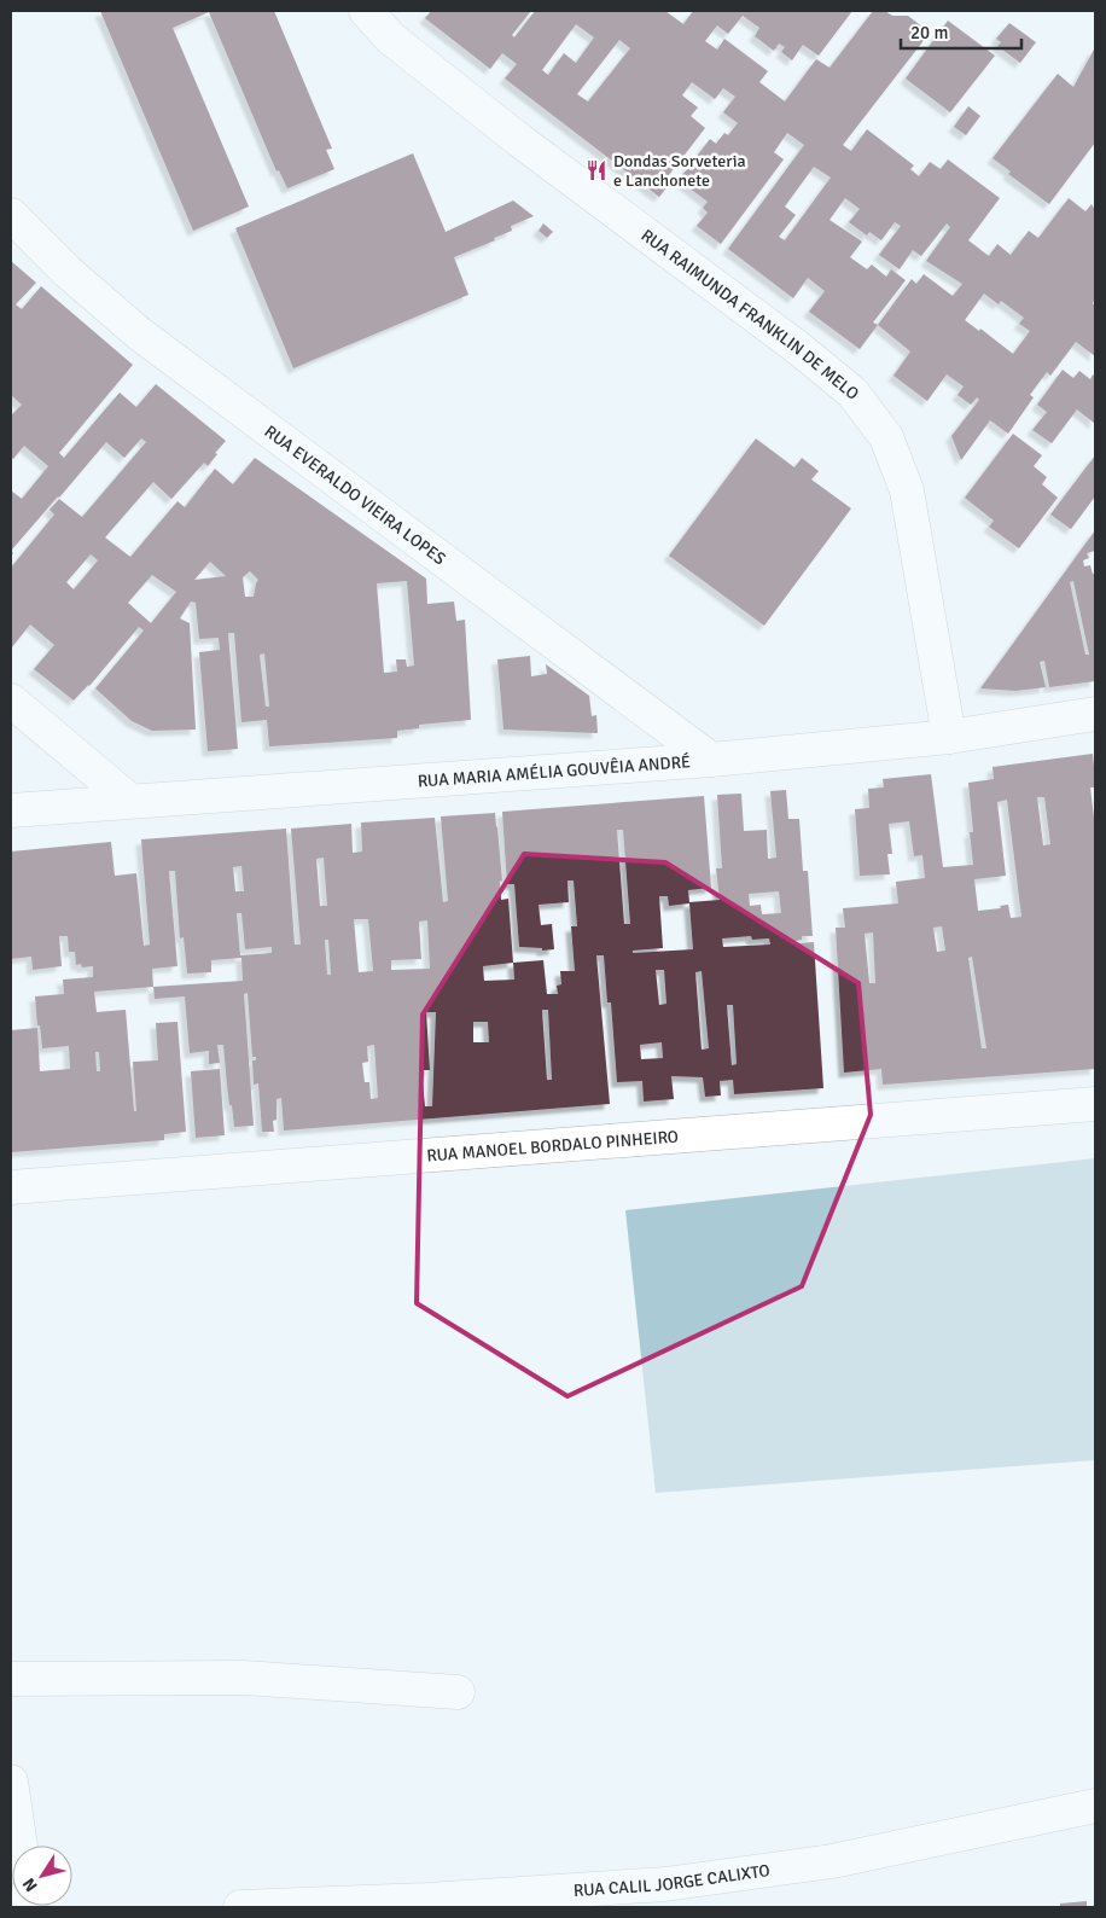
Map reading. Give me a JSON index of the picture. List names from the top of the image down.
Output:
{
  "streets": {
    "street": [
      "RUA RAIMUNDA FRANKLIN DE MELO",
      "RUA EVERALDO VIEIRA LOPES",
      "RUA MARIA AMÉLIA GOUVÊIA ANDRÉ",
      "RUA MANOEL BORDALO PINHEIRO",
      "RUA CALIL JORGE CALIXTO"
    ]
  },
  "crossings": [
    ["RUA RAIMUNDA FRANKLIN DE MELO", "RUA MARIA AMÉLIA GOUVÊIA ANDRÉ"],
    ["RUA EVERALDO VIEIRA LOPES", "RUA MARIA AMÉLIA GOUVÊIA ANDRÉ"]
  ],
  "places": {
    "restaurant": ["Dondas Sorveteria e Lanchonete"]
  },
  "scale_bar": "20 m",
  "north": "bottom left"
}
